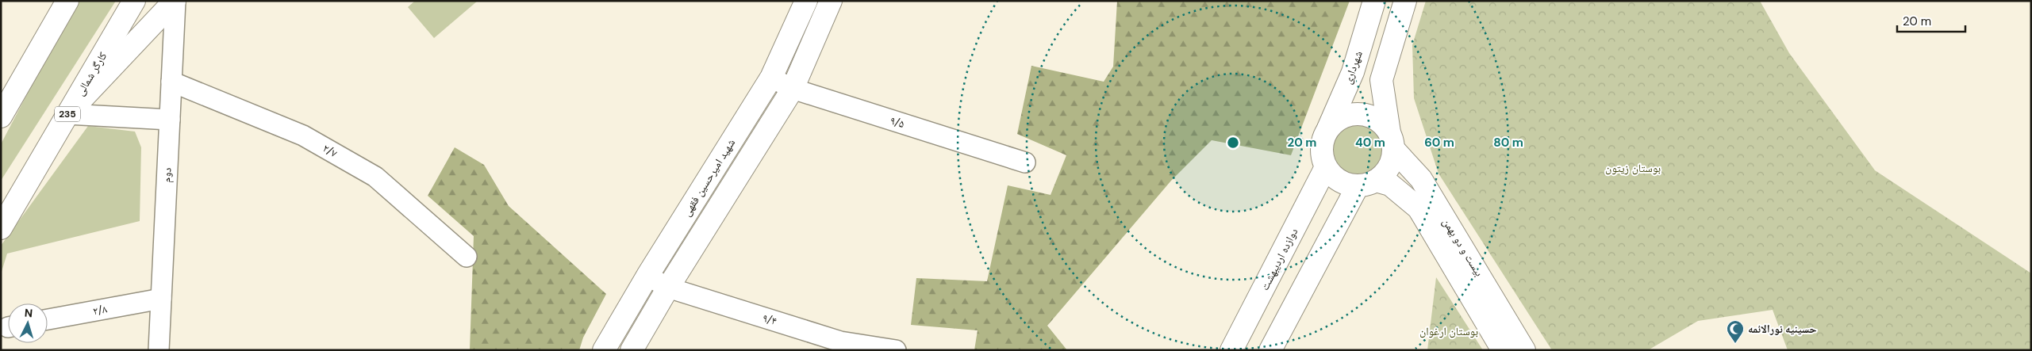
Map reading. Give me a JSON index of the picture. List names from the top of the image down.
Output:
{
  "streets": {
    "street": [
      "شهرداری",
      "کارگر شمالی",
      "235",
      "۹/۵",
      "۲/۷",
      "دوم",
      "شهید امیرحسین فقهی",
      "بیست و دو بهمن",
      "دوازده اردیبهشت",
      "۲/۸",
      "۹/۴"
    ]
  },
  "crossings": [
    ["شهرداری", "بیست و دو بهمن"],
    ["شهرداری", "دوازده اردیبهشت"],
    ["کارگر شمالی", "دوم"],
    ["۹/۵", "شهید امیرحسین فقهی"],
    ["۲/۷", "دوم"],
    ["دوم", "۲/۸"],
    ["شهید امیرحسین فقهی", "۹/۴"],
    ["بیست و دو بهمن", "دوازده اردیبهشت"]
  ],
  "parks": ["بوستان زیتون", "بوستان ارغوان"],
  "places": {
    "mosque": ["حسینیه نورالائمه"]
  },
  "scale_bar": "20 m",
  "north": "top",
  "rings": [
    "20 m",
    "40 m",
    "60 m",
    "80 m"
  ]
}
